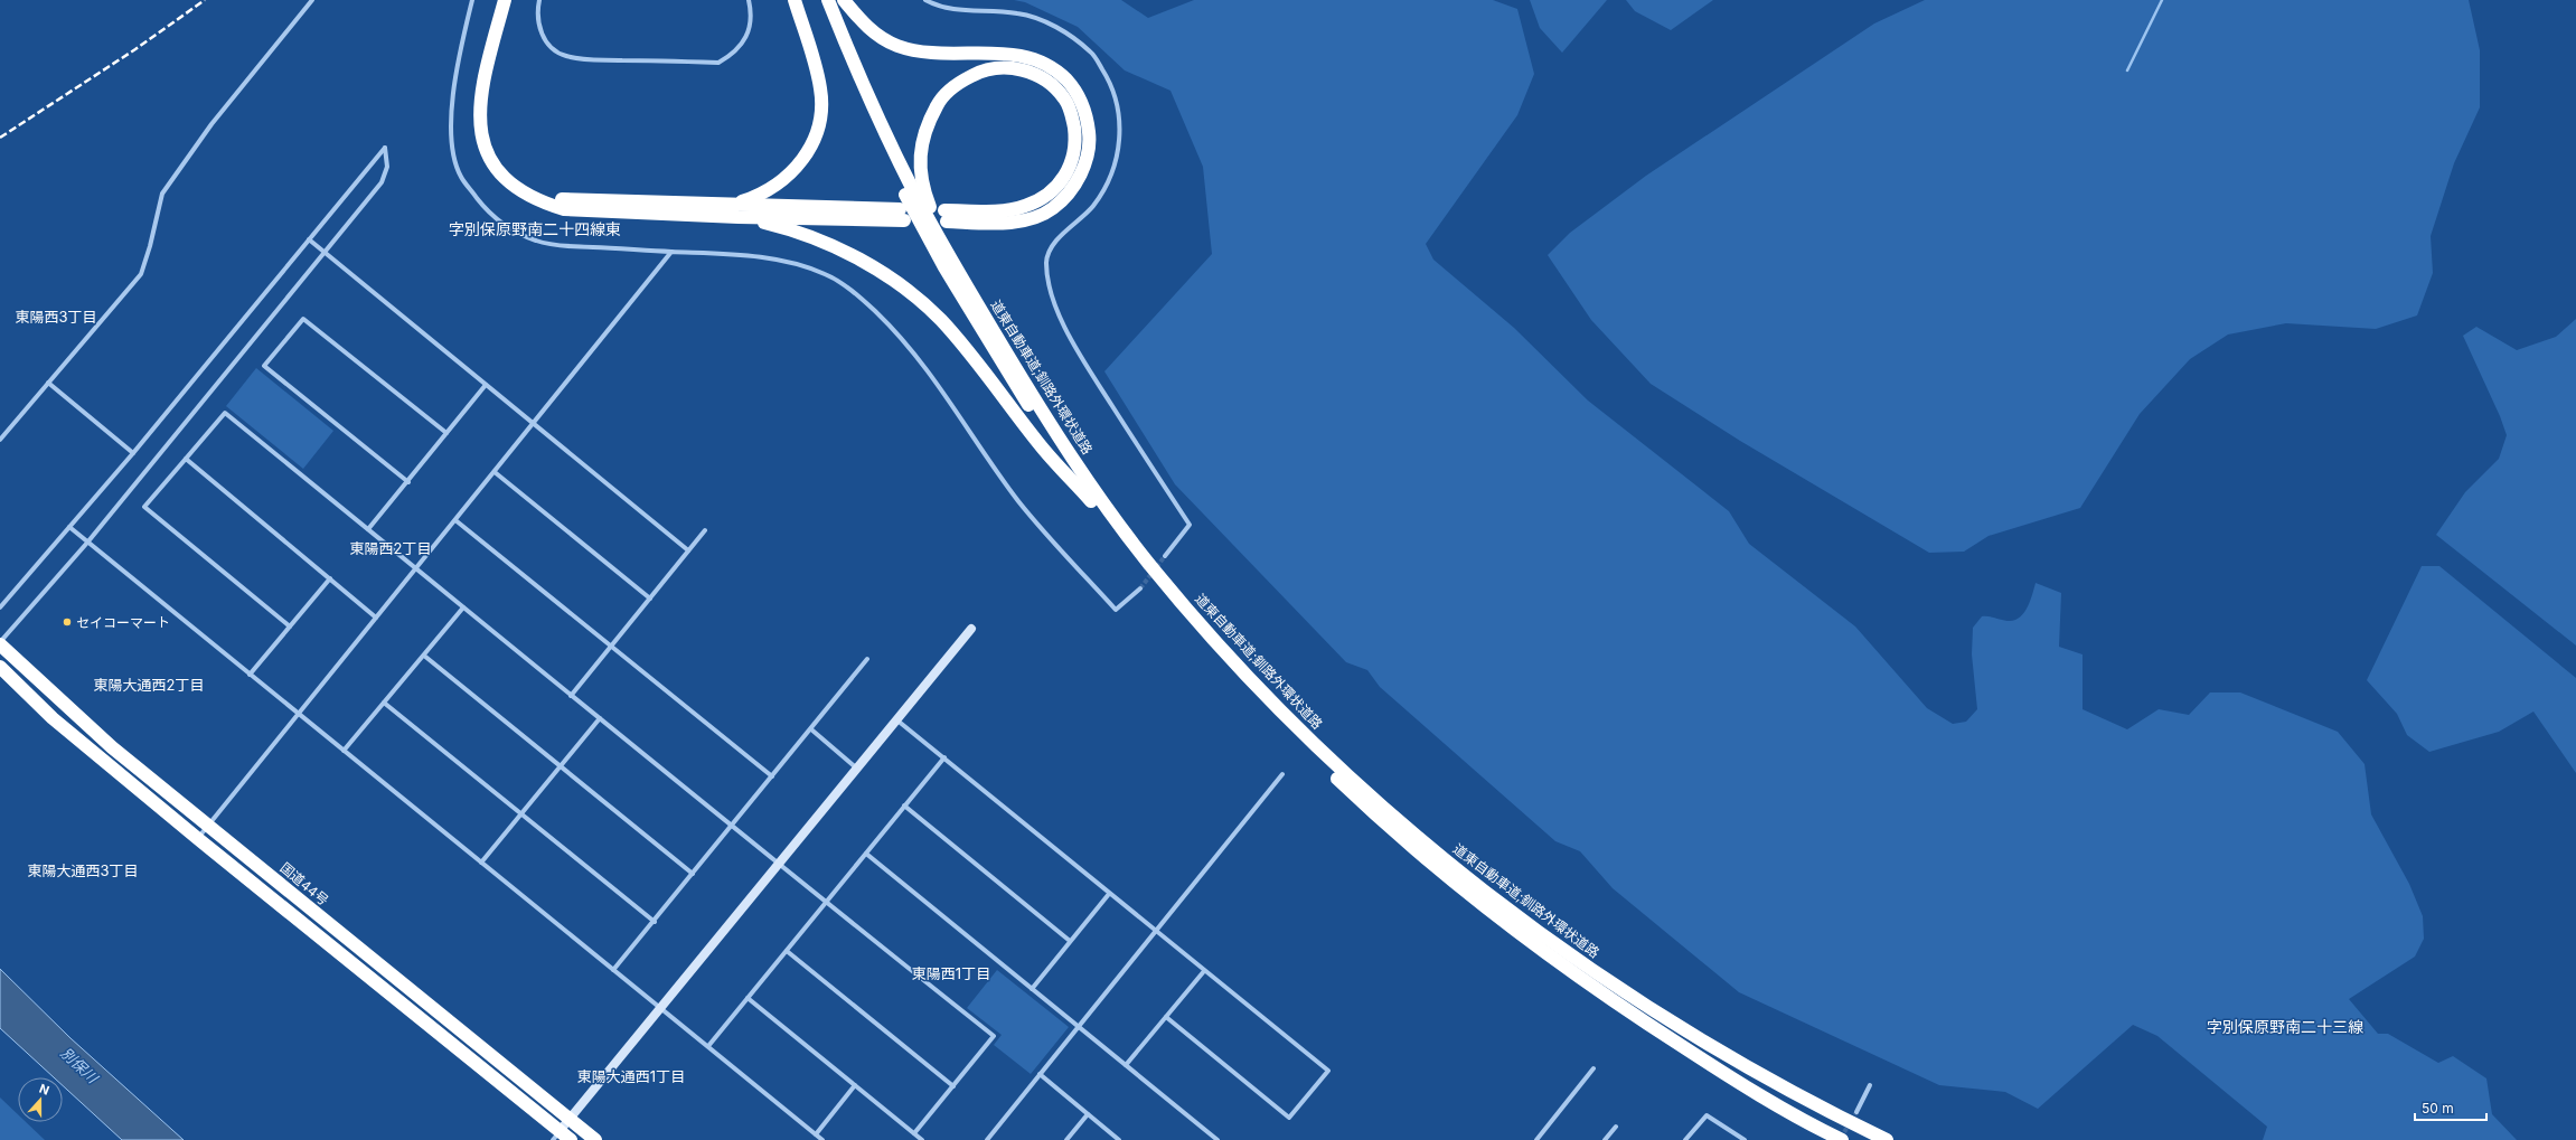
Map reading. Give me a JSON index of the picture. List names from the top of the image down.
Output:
{
  "streets": {
    "highway": ["道東自動車道;釧路外環状道路", "国道44号"]
  },
  "districts": [
    "字別保原野南二十四線東",
    "東陽西3丁目",
    "東陽西2丁目",
    "東陽大通西2丁目",
    "東陽大通西3丁目",
    "東陽西1丁目",
    "字別保原野南二十三線",
    "東陽大通西1丁目"
  ],
  "water": ["別保川"],
  "places": ["セイコーマート"],
  "scale_bar": "50 m",
  "north": "top"
}
